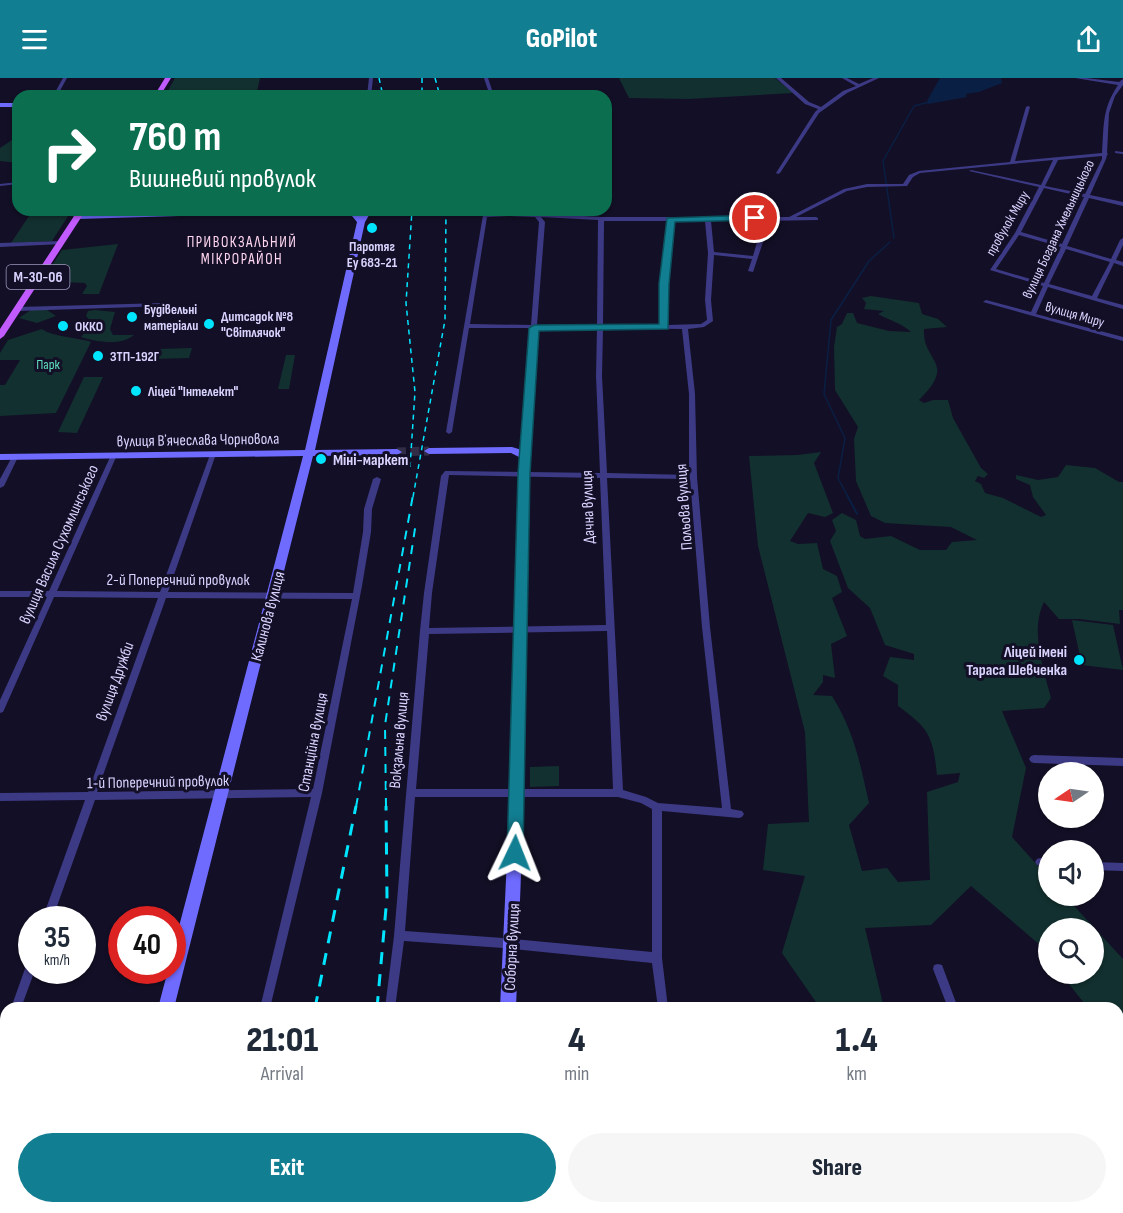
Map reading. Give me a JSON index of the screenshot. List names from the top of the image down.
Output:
{
  "streets": {
    "main road": ["М-30-06"],
    "street": [
      "провулок Миру",
      "вулиця Богдана Хмельницького",
      "вулиця Миру",
      "вулиця Вʼячеслава Чорновола",
      "Дачна вулиця",
      "Польова вулиця",
      "вулиця Василя Сухомлинського",
      "2-й Поперечний провулок",
      "Калинова вулиця",
      "вулиця Дружби",
      "Вокзальна вулиця",
      "Станційна вулиця",
      "1-й Поперечний провулок",
      "Соборна вулиця"
    ]
  },
  "crossings": [
    ["провулок Миру", "вулиця Богдана Хмельницького"],
    ["вулиця Богдана Хмельницького", "вулиця Миру"],
    ["вулиця Вʼячеслава Чорновола", "вулиця Василя Сухомлинського"],
    ["вулиця Вʼячеслава Чорновола", "Калинова вулиця"],
    ["вулиця Вʼячеслава Чорновола", "вулиця Дружби"],
    ["вулиця Василя Сухомлинського", "2-й Поперечний провулок"],
    ["2-й Поперечний провулок", "Калинова вулиця"],
    ["2-й Поперечний провулок", "вулиця Дружби"],
    ["2-й Поперечний провулок", "Станційна вулиця"],
    ["Калинова вулиця", "1-й Поперечний провулок"],
    ["вулиця Дружби", "1-й Поперечний провулок"],
    ["Вокзальна вулиця", "Соборна вулиця"],
    ["Станційна вулиця", "1-й Поперечний провулок"]
  ],
  "districts": ["ПРИВОКЗАЛЬНИЙ МІКРОРАЙОН"],
  "parks": ["Парк"],
  "places": [
    "Паротяг Еу 683-21",
    "Будівельні матеріали",
    "Дитсадок №8 \"Світлячок\"",
    "ОККО",
    "ЗТП-192Г",
    "Ліцей \"Інтелект\"",
    "Міні-маркет",
    "Ліцей імені Тараса Шевченка"
  ],
  "north": "left",
  "page": {
    "header": "GoPilot",
    "turn": ["760 m", "Вишневий провулок"],
    "speed": "35 km/h",
    "limit": "40",
    "eta": [
      "21:01",
      "Arrival",
      "4",
      "min",
      "1.4",
      "km"
    ],
    "buttons": ["Exit", "Share"]
  }
}
